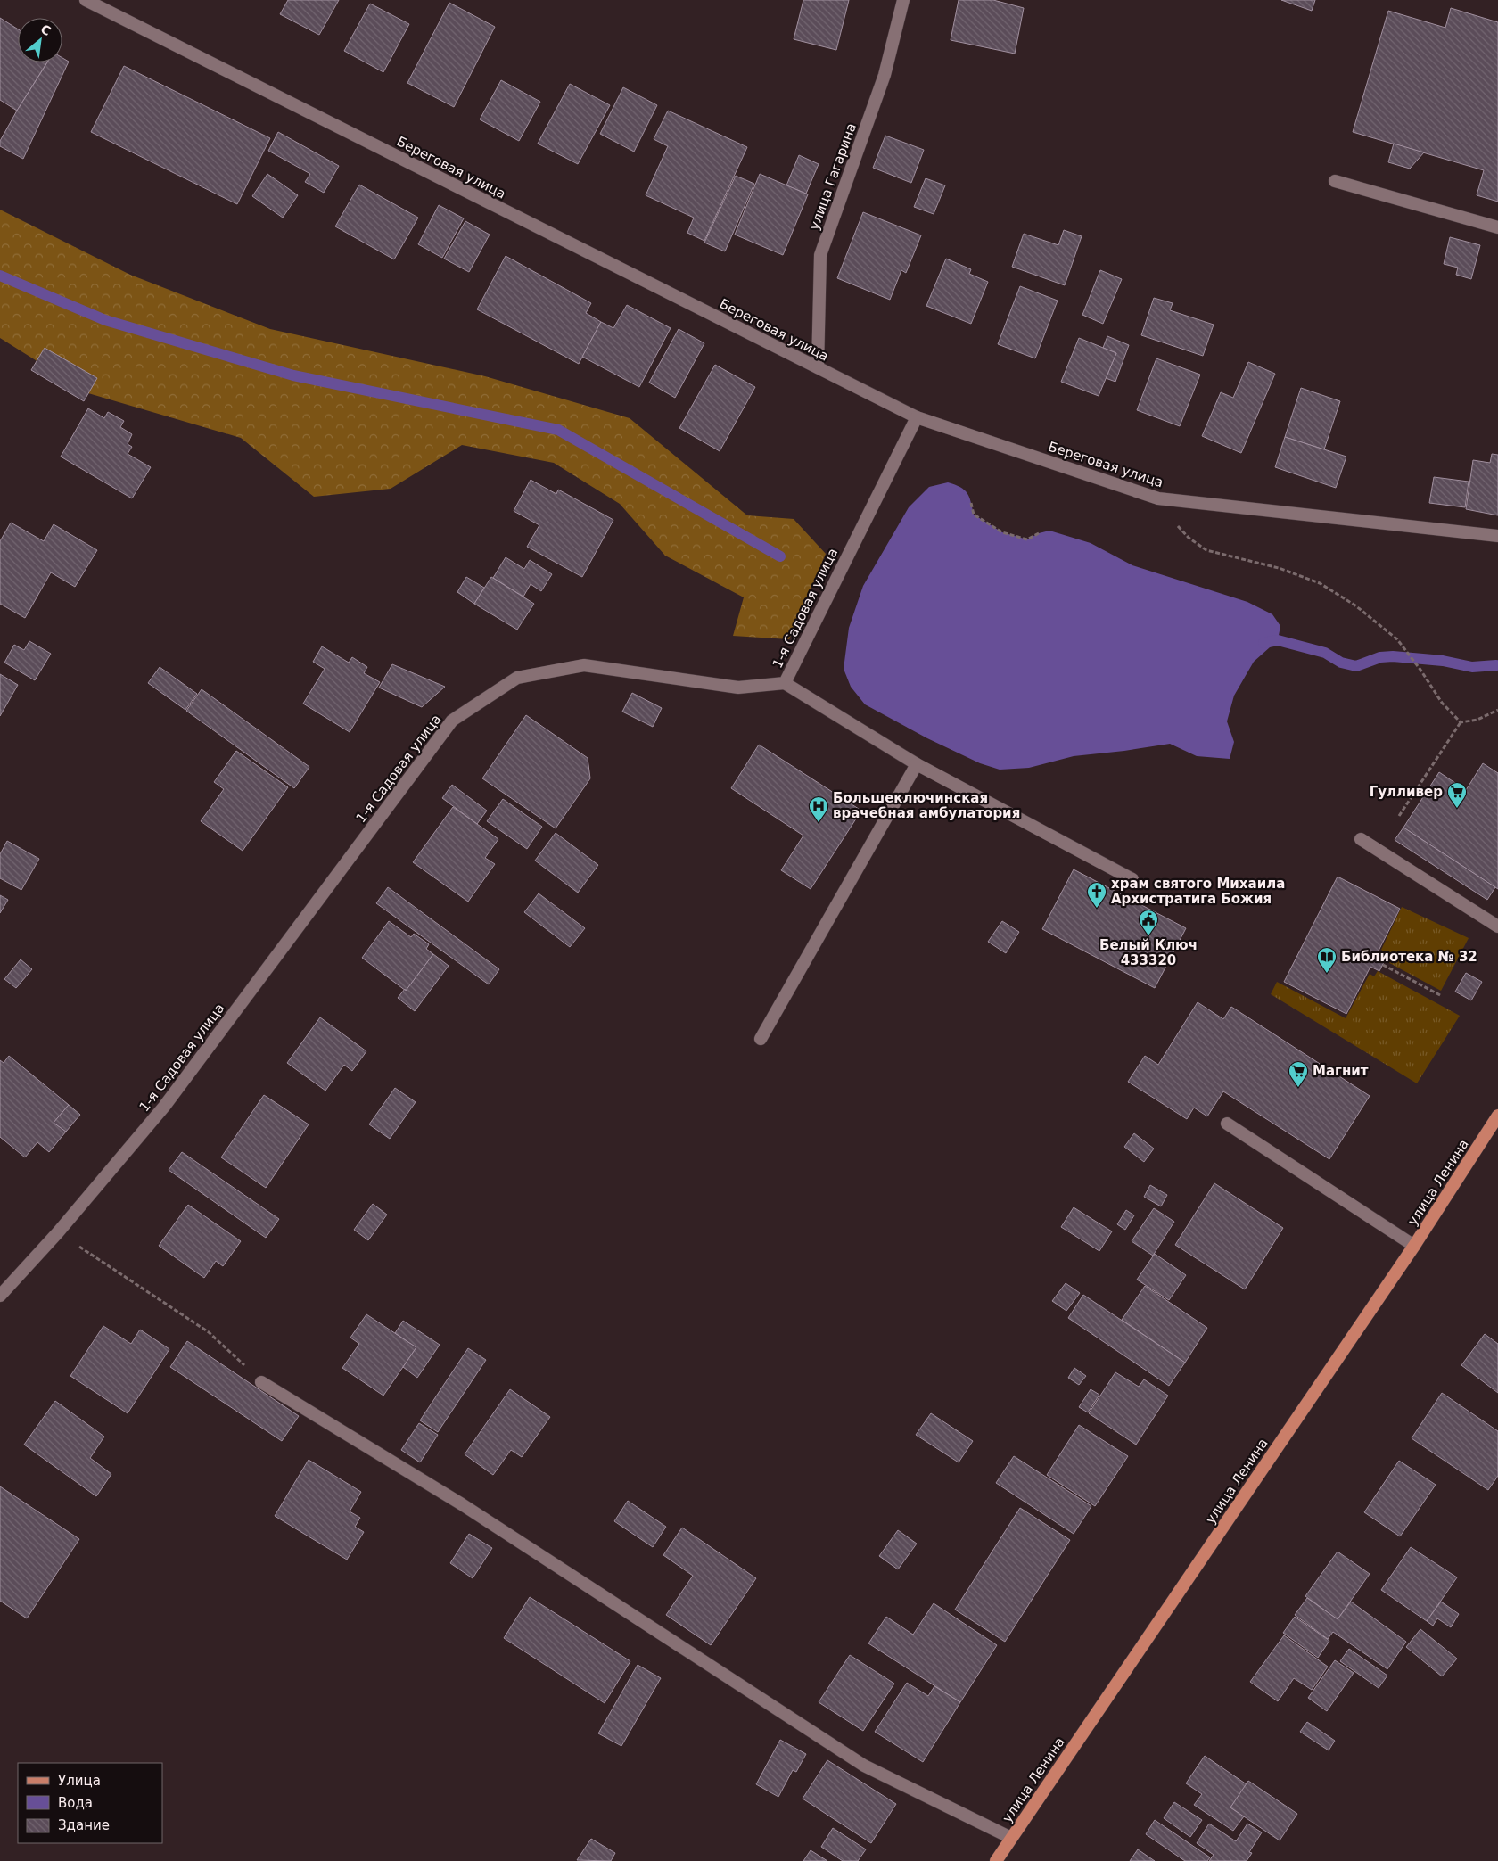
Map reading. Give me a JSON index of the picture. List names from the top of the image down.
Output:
{
  "streets": {
    "main road": ["улица Ленина"],
    "street": ["Береговая улица", "улица Гагарина", "1-я Садовая улица"]
  },
  "crossings": [
    ["Береговая улица", "улица Гагарина"],
    ["Береговая улица", "1-я Садовая улица"]
  ],
  "places": {
    "supermarket": ["Гулливер", "Магнит"],
    "hospital": ["Большеключинская врачебная амбулатория"],
    "church": ["храм святого Михаила Архистратига Божия"],
    "public building": ["Белый Ключ 433320"],
    "library": ["Библиотека № 32"]
  },
  "legend": ["Улица", "Вода", "Здание"],
  "north": "top right"
}
